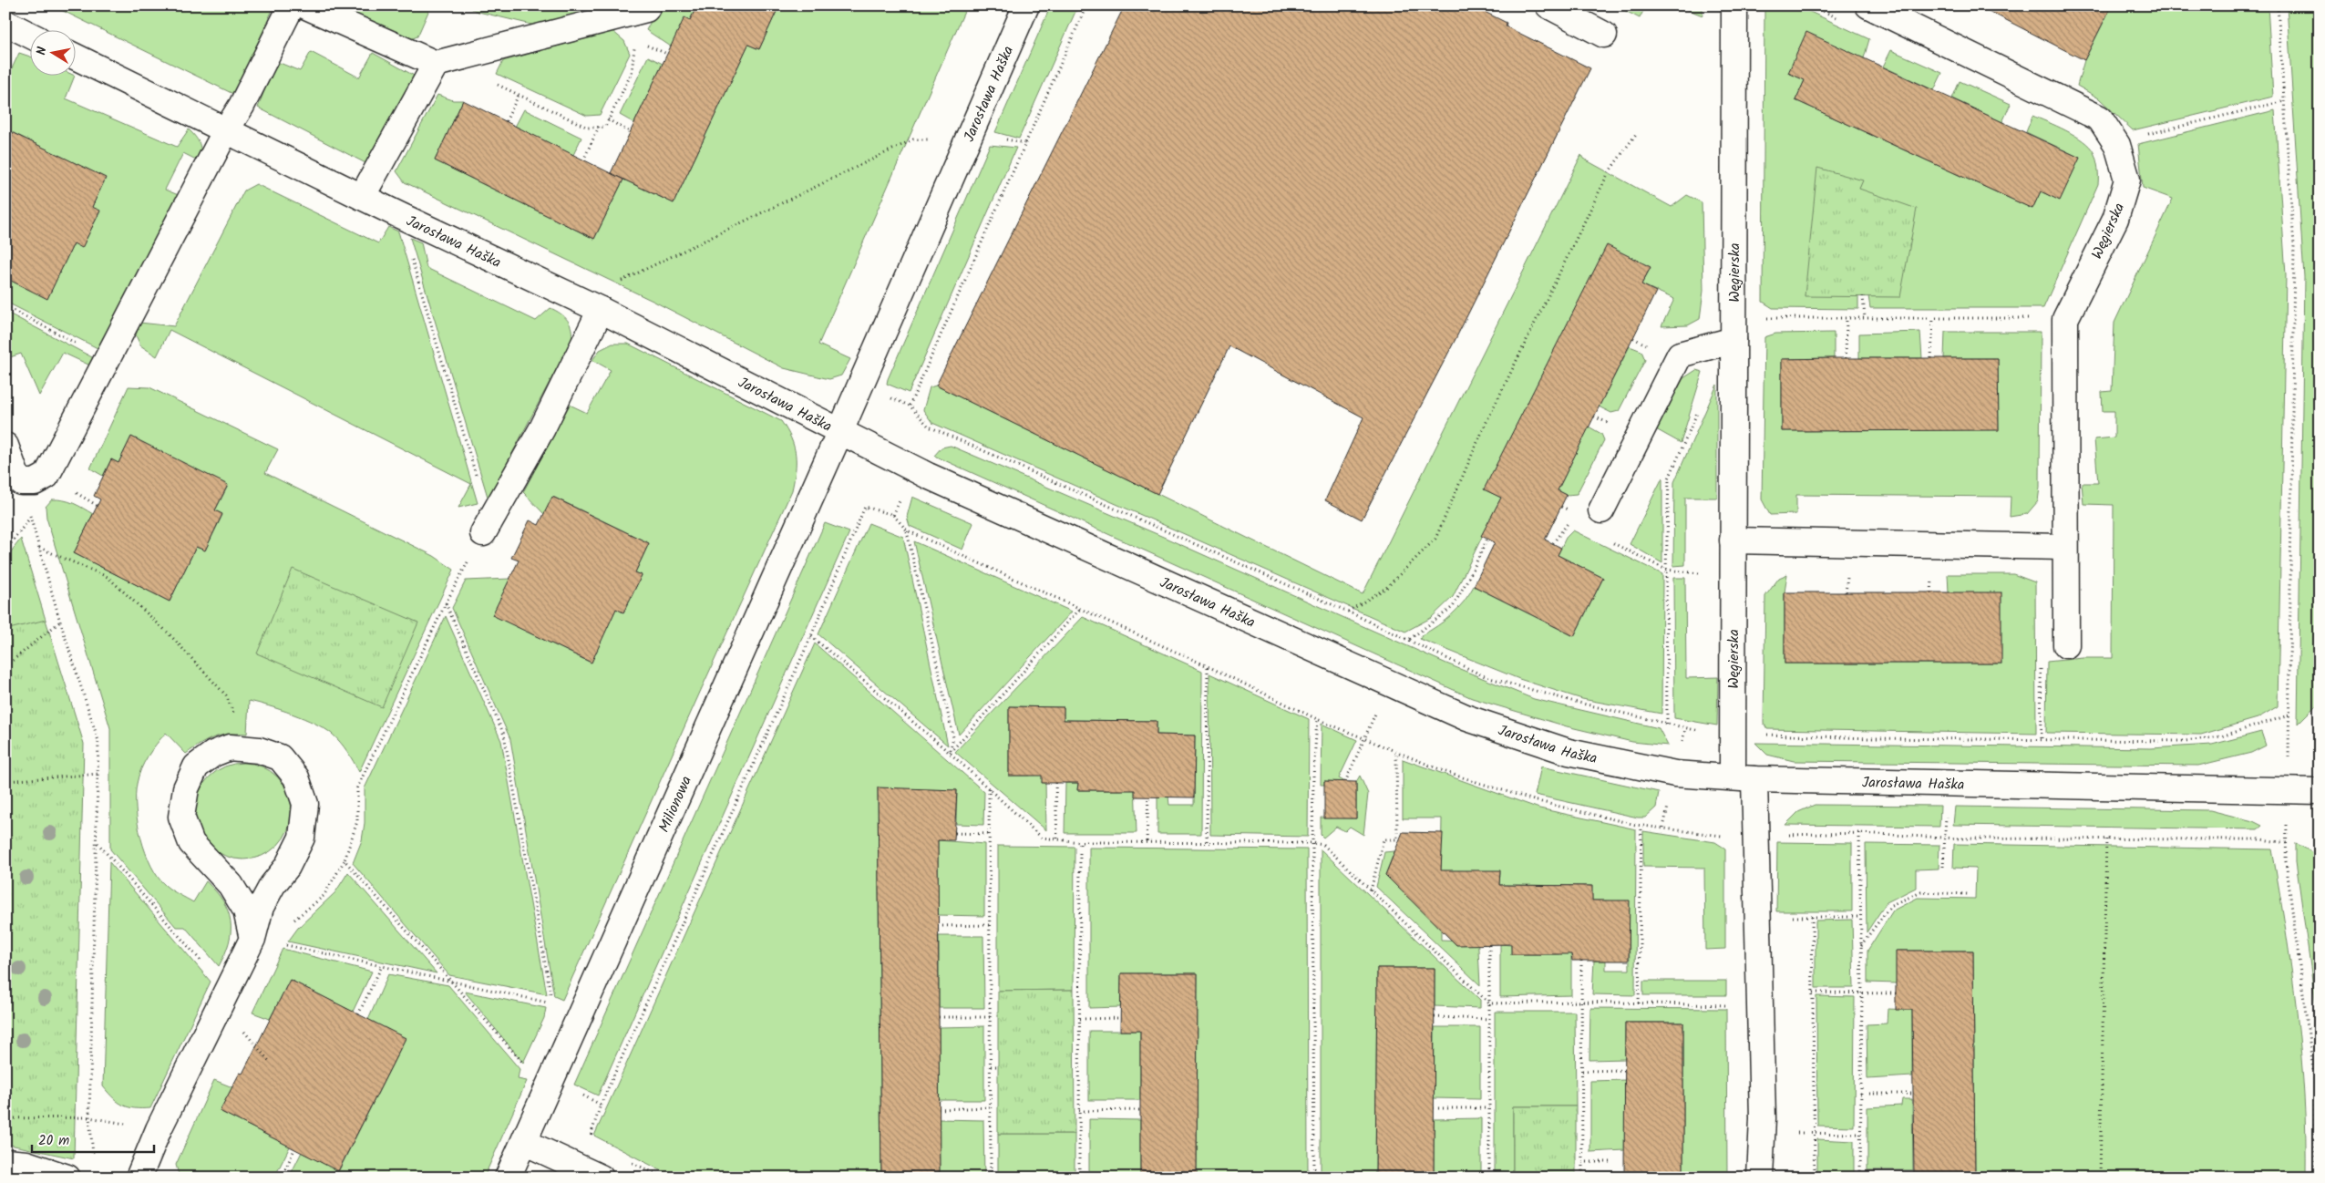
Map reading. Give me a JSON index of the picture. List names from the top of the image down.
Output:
{
  "streets": {
    "street": ["Jarosława Haška", "Węgierska", "Milionowa"]
  },
  "crossings": [
    ["Jarosława Haška", "Węgierska"],
    ["Jarosława Haška", "Milionowa"]
  ],
  "scale_bar": "20 m",
  "north": "left"
}
